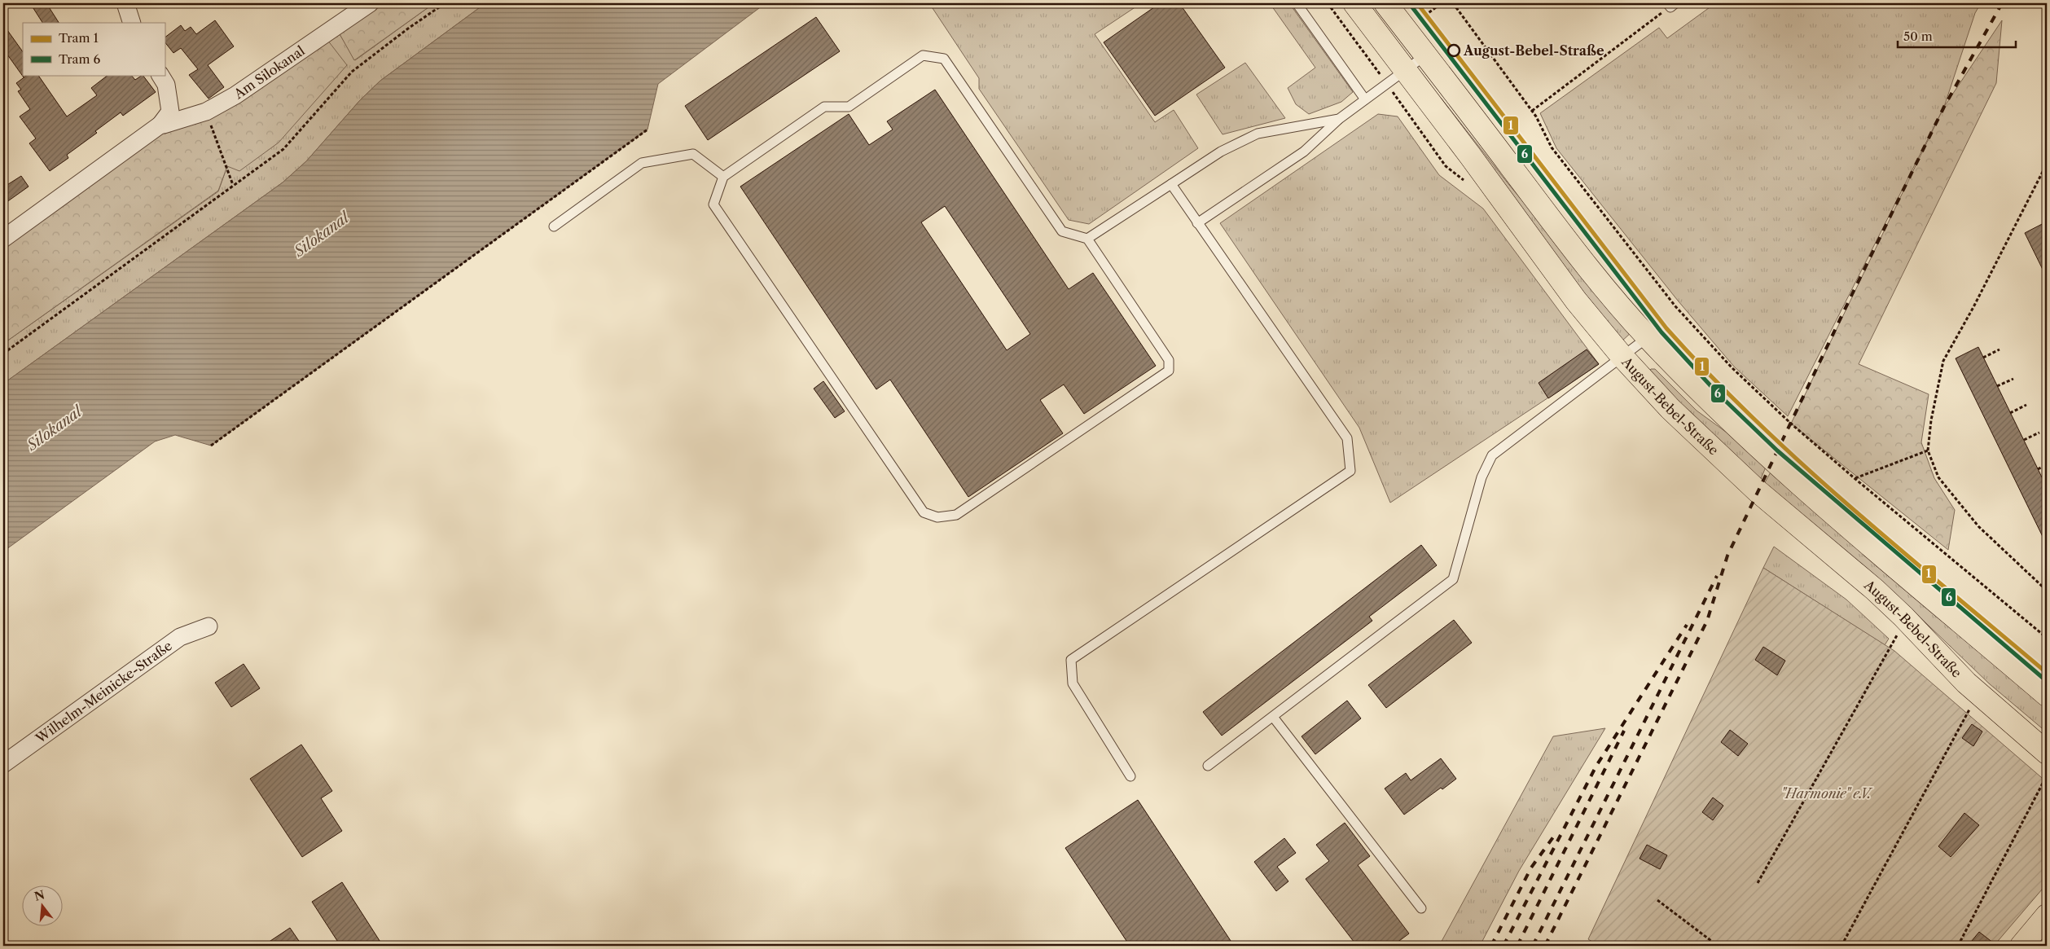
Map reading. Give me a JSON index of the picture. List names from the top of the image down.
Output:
{
  "streets": {
    "main road": ["August-Bebel-Straße"],
    "street": ["Am Silokanal", "Wilhelm-Meinicke-Straße"]
  },
  "water": ["Silokanal"],
  "parks": ["\"Harmonie\" e.V."],
  "places": ["August-Bebel-Straße"],
  "lines": ["tram line 1", "tram line 6"],
  "legend": ["Tram 1", "Tram 6"],
  "scale_bar": "50 m",
  "north": "top"
}
